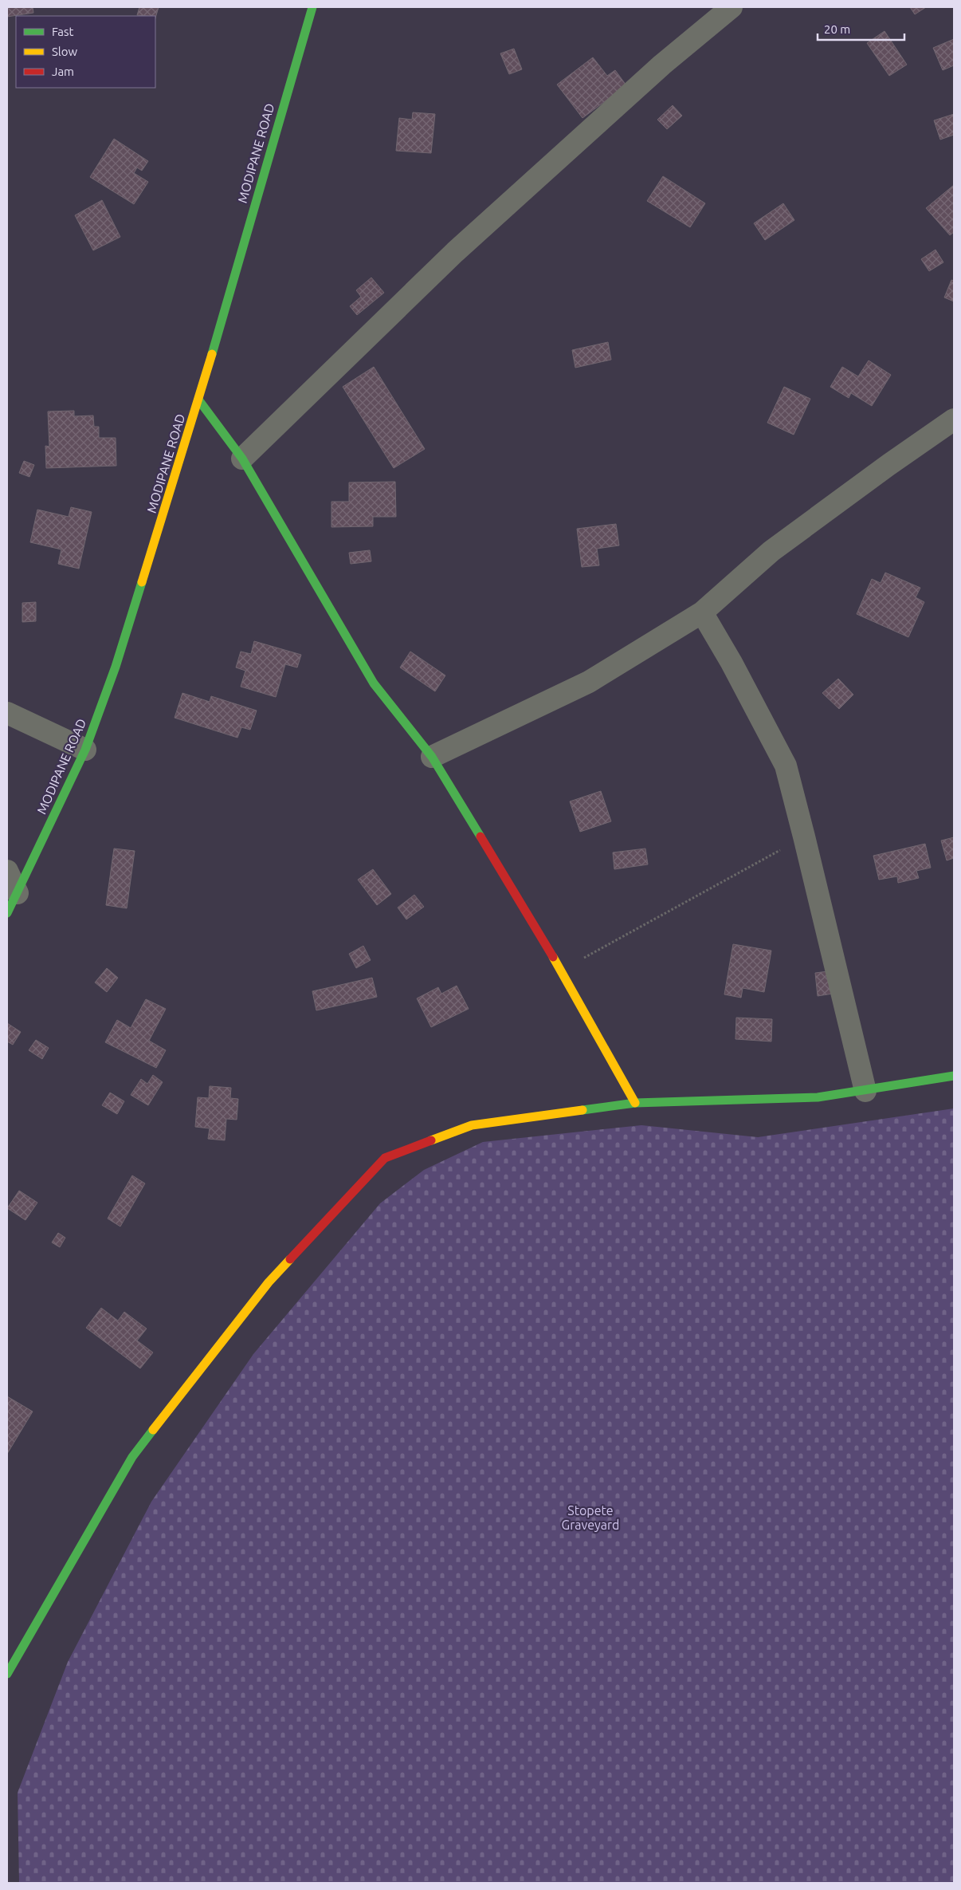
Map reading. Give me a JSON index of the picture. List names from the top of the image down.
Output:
{
  "streets": {
    "street": ["MODIPANE ROAD"]
  },
  "parks": ["Stopete Graveyard"],
  "legend": ["Fast", "Slow", "Jam"],
  "scale_bar": "20 m"
}
